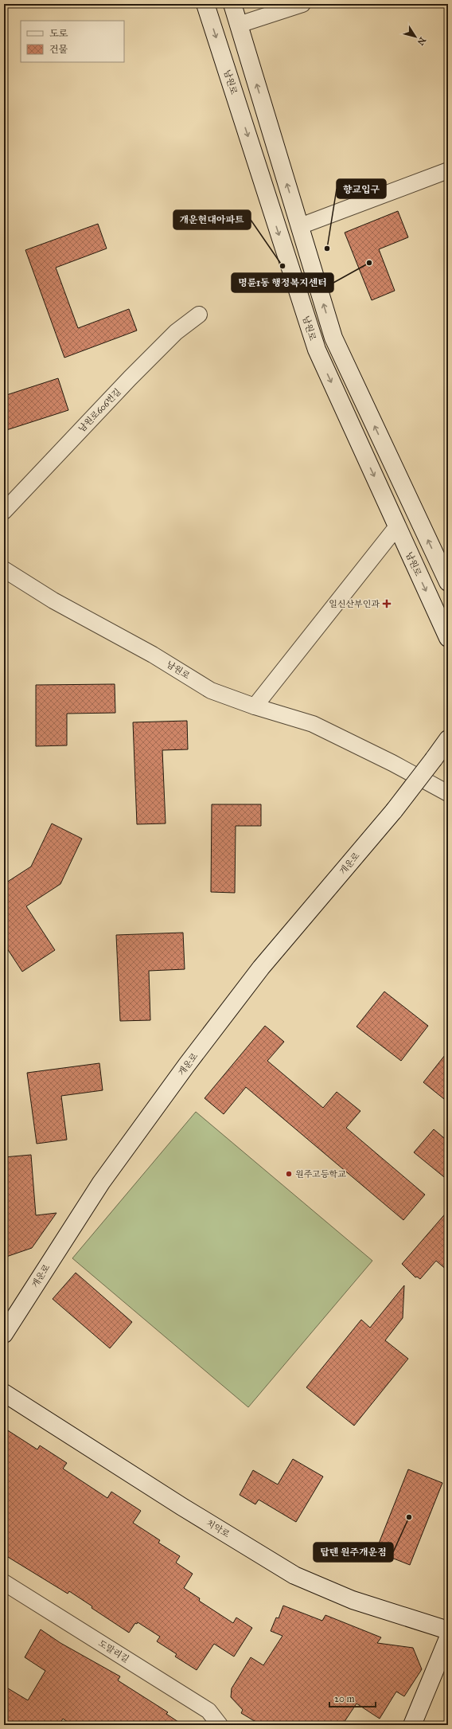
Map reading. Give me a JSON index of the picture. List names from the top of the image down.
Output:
{
  "streets": {
    "street": [
      "남원로",
      "남원로606번길",
      "개운로",
      "치악로",
      "도말리길"
    ]
  },
  "places": {
    "other": [
      "향교입구",
      "명륜1동 행정복지센터",
      "개운현대아파트",
      "원주고등학교",
      "탑텐 원주개운점"
    ],
    "health": ["일신산부인과"]
  },
  "legend": ["도로", "건물"],
  "scale_bar": "20 m",
  "north": "bottom right"
}
